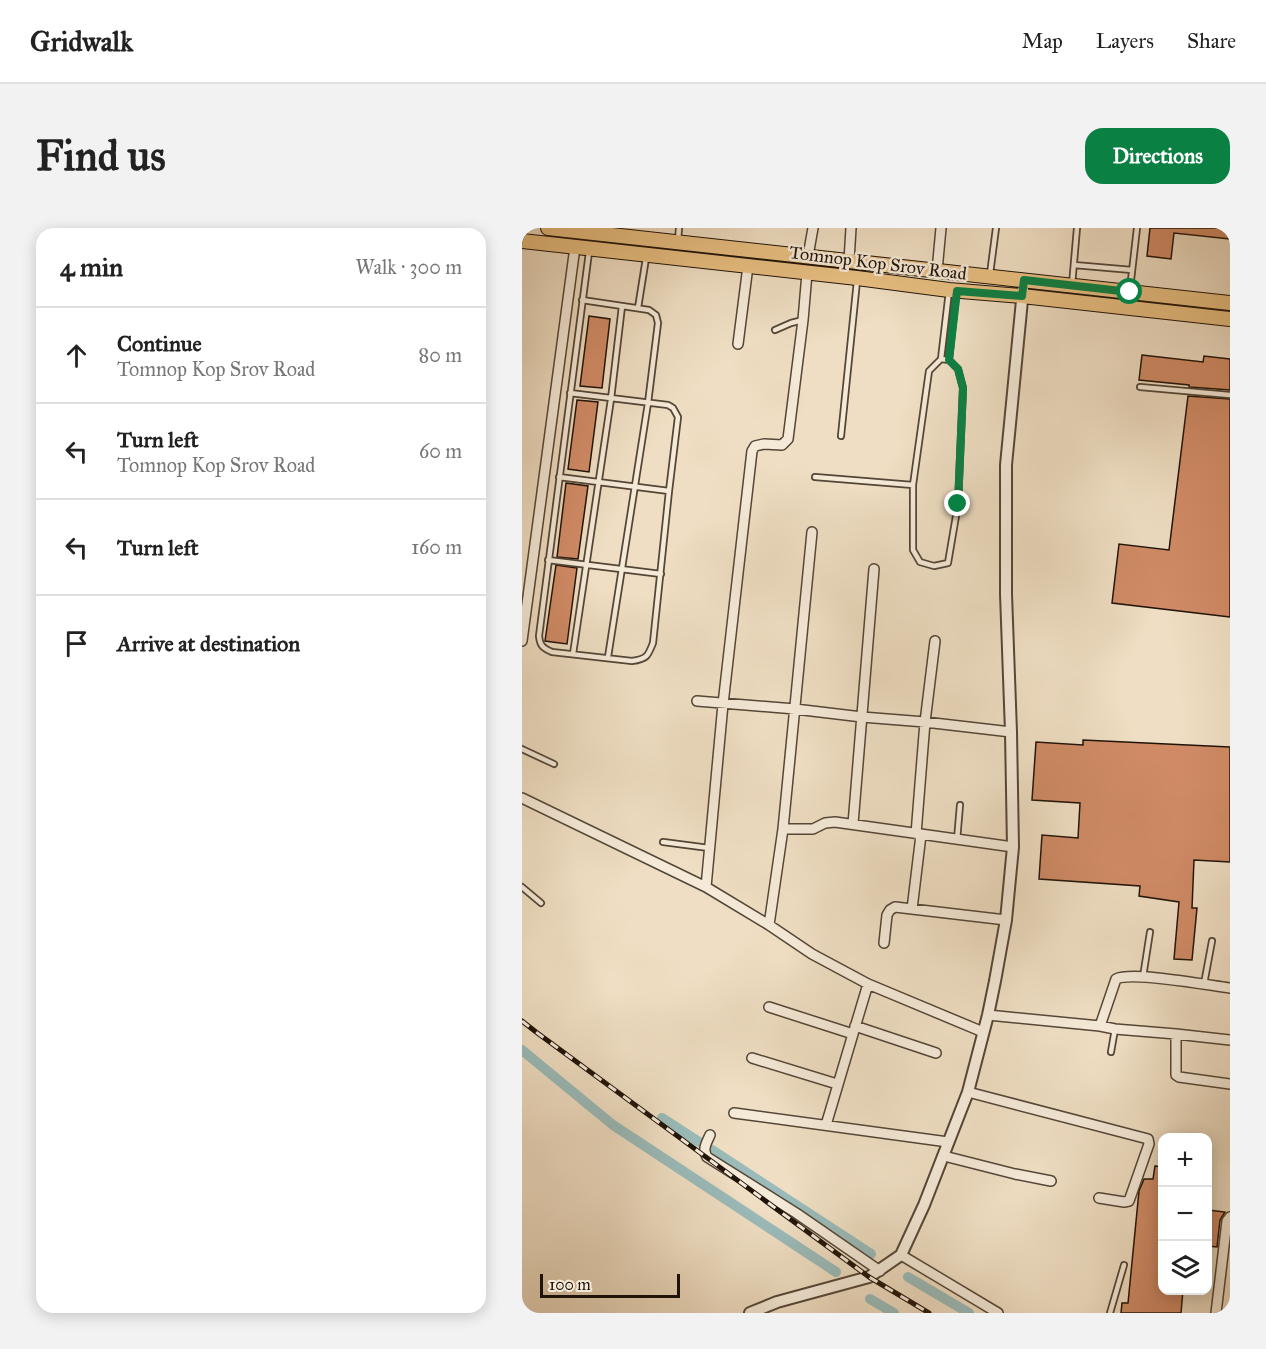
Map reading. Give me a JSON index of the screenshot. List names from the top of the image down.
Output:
{
  "streets": {
    "main road": ["Tomnop Kop Srov Road"]
  },
  "scale_bar": "100 m",
  "page": {
    "header": "Gridwalk",
    "nav": ["Map", "Layers", "Share"],
    "buttons": "Directions",
    "title": "Find us",
    "heading": ["4 min", "Walk · 300 m"],
    "list": [
      ["Continue", "Tomnop Kop Srov Road", "80 m"],
      ["Turn left", "Tomnop Kop Srov Road", "60 m"],
      ["Turn left", "160 m"],
      "Arrive at destination"
    ],
    "map_buttons": ["+", "−"],
    "scale": "100 m"
  }
}
